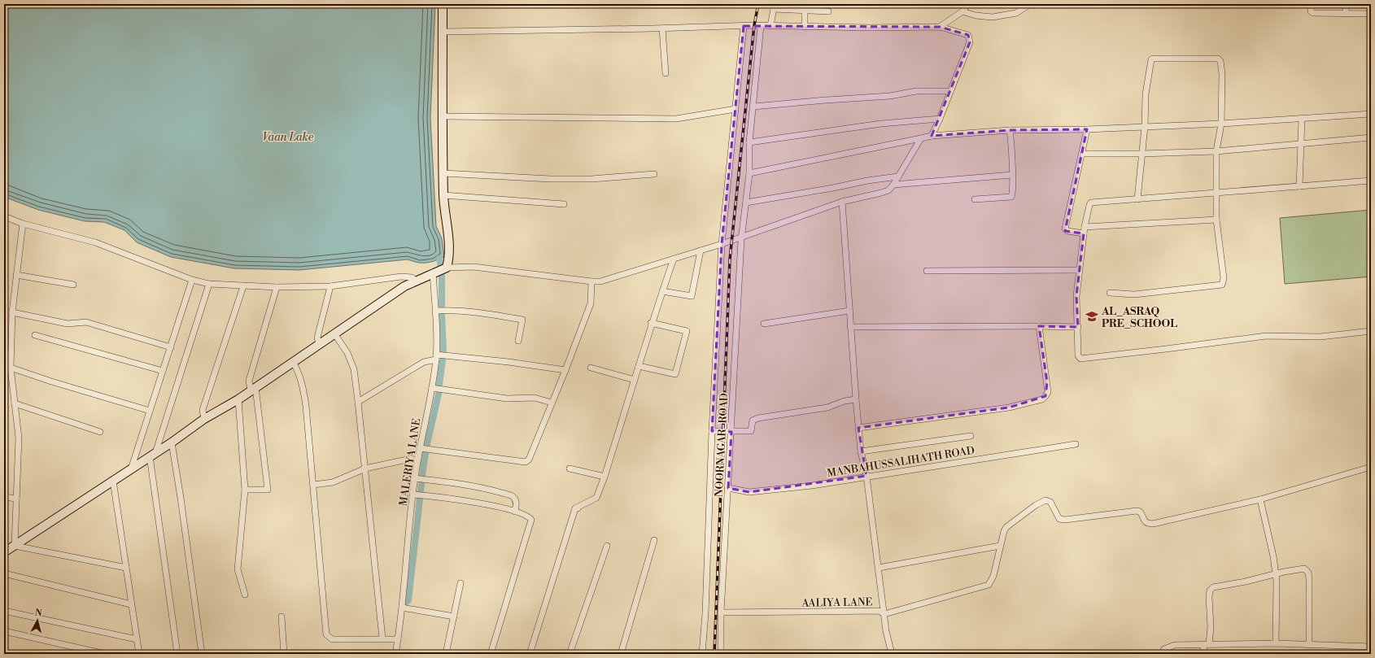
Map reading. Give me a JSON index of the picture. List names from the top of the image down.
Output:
{
  "streets": {
    "street": [
      "NOORNAGAR_ROAD",
      "MANBAHUSSALIHATH ROAD",
      "MALERIYA LANE",
      "AALIYA LANE"
    ]
  },
  "crossings": [
    ["NOORNAGAR_ROAD", "MANBAHUSSALIHATH ROAD"],
    ["NOORNAGAR_ROAD", "AALIYA LANE"]
  ],
  "water": ["Vaan Lake"],
  "places": {
    "school or university": ["AL_ASRAQ PRE_SCHOOL"]
  },
  "north": "top"
}
